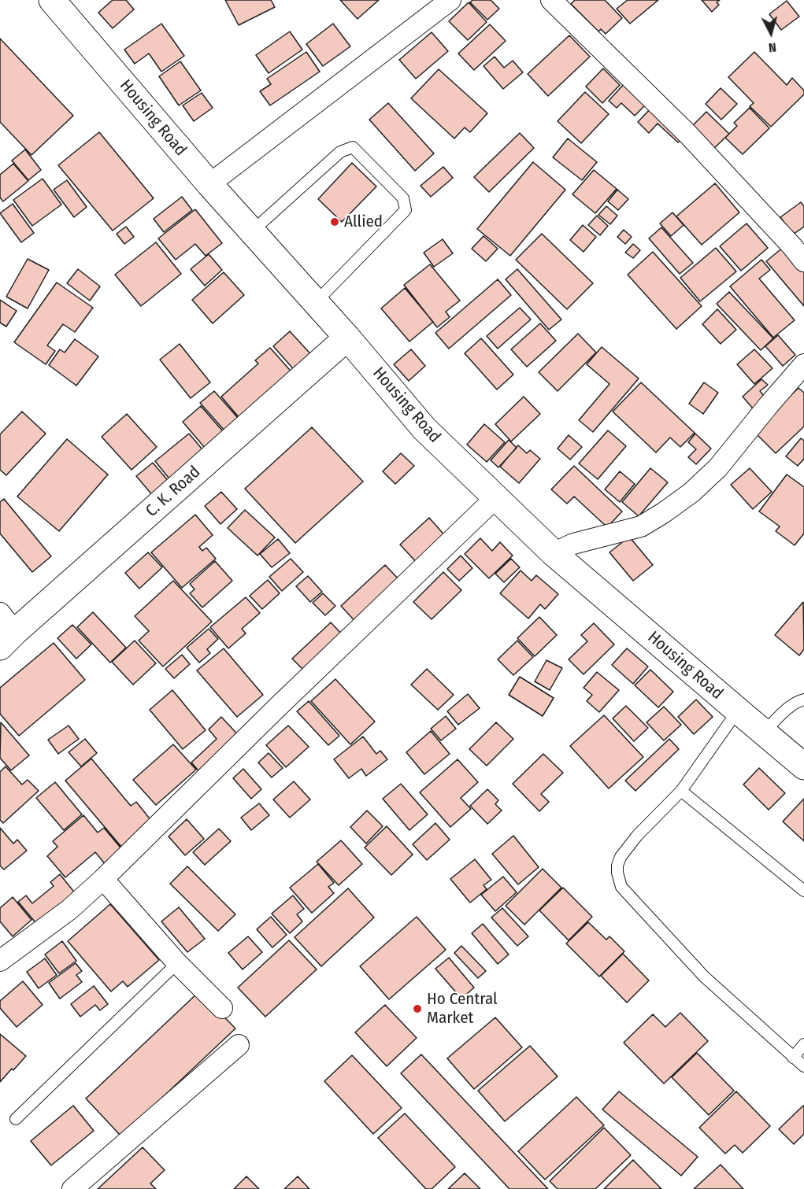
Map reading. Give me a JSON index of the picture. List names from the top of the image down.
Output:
{
  "streets": {
    "street": ["Housing Road", "C. K. Road"]
  },
  "crossings": [
    ["Housing Road", "C. K. Road"]
  ],
  "places": ["Allied", "Ho Central Market"],
  "north": "bottom"
}
